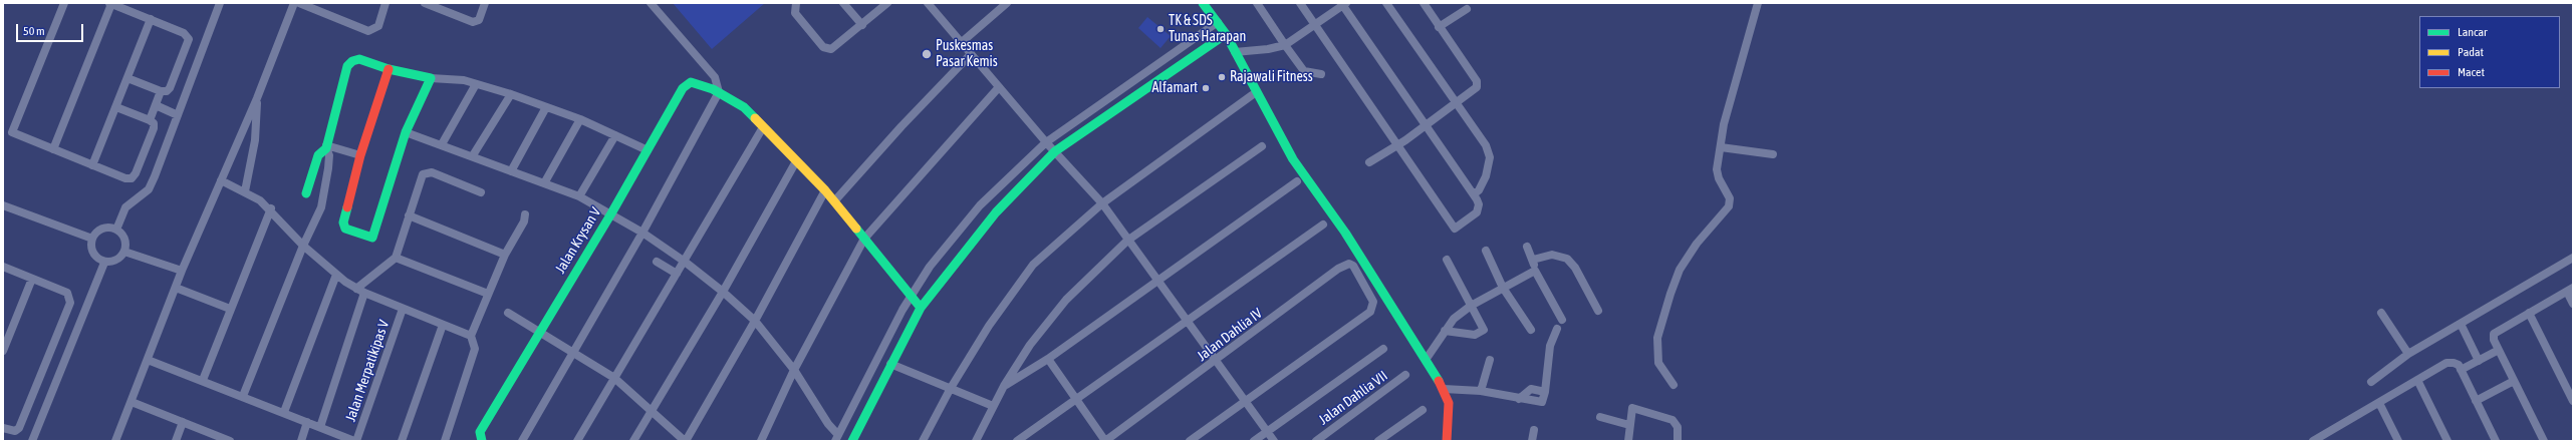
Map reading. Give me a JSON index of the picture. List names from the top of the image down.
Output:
{
  "streets": {
    "street": [
      "Jalan Krysan V",
      "Jalan Dahlia IV",
      "Jalan Merpatikipas V",
      "Jalan Dahlia VII"
    ]
  },
  "places": [
    "TK & SDS Tunas Harapan",
    "Puskesmas Pasar Kemis",
    "Rajawali Fitness",
    "Alfamart"
  ],
  "legend": ["Lancar", "Padat", "Macet"],
  "scale_bar": "50 m"
}
